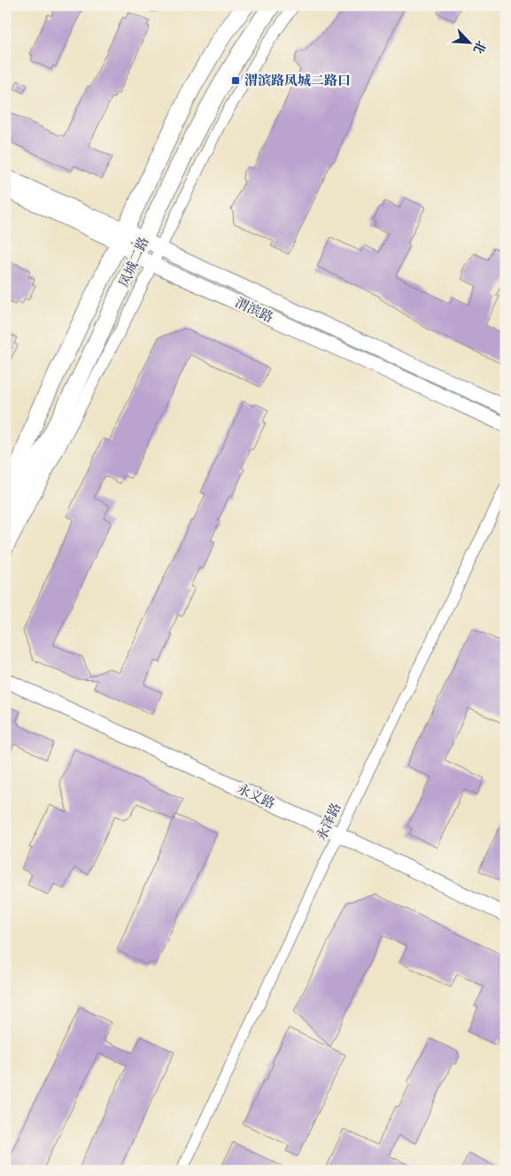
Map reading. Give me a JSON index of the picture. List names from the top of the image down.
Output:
{
  "streets": {
    "main road": ["凤城二路"],
    "street": ["渭滨路", "永义路", "永泽路"]
  },
  "crossings": [
    ["凤城二路", "渭滨路"],
    ["永义路", "永泽路"]
  ],
  "places": {
    "transit": ["渭滨路凤城二路口"]
  },
  "north": "bottom right"
}
